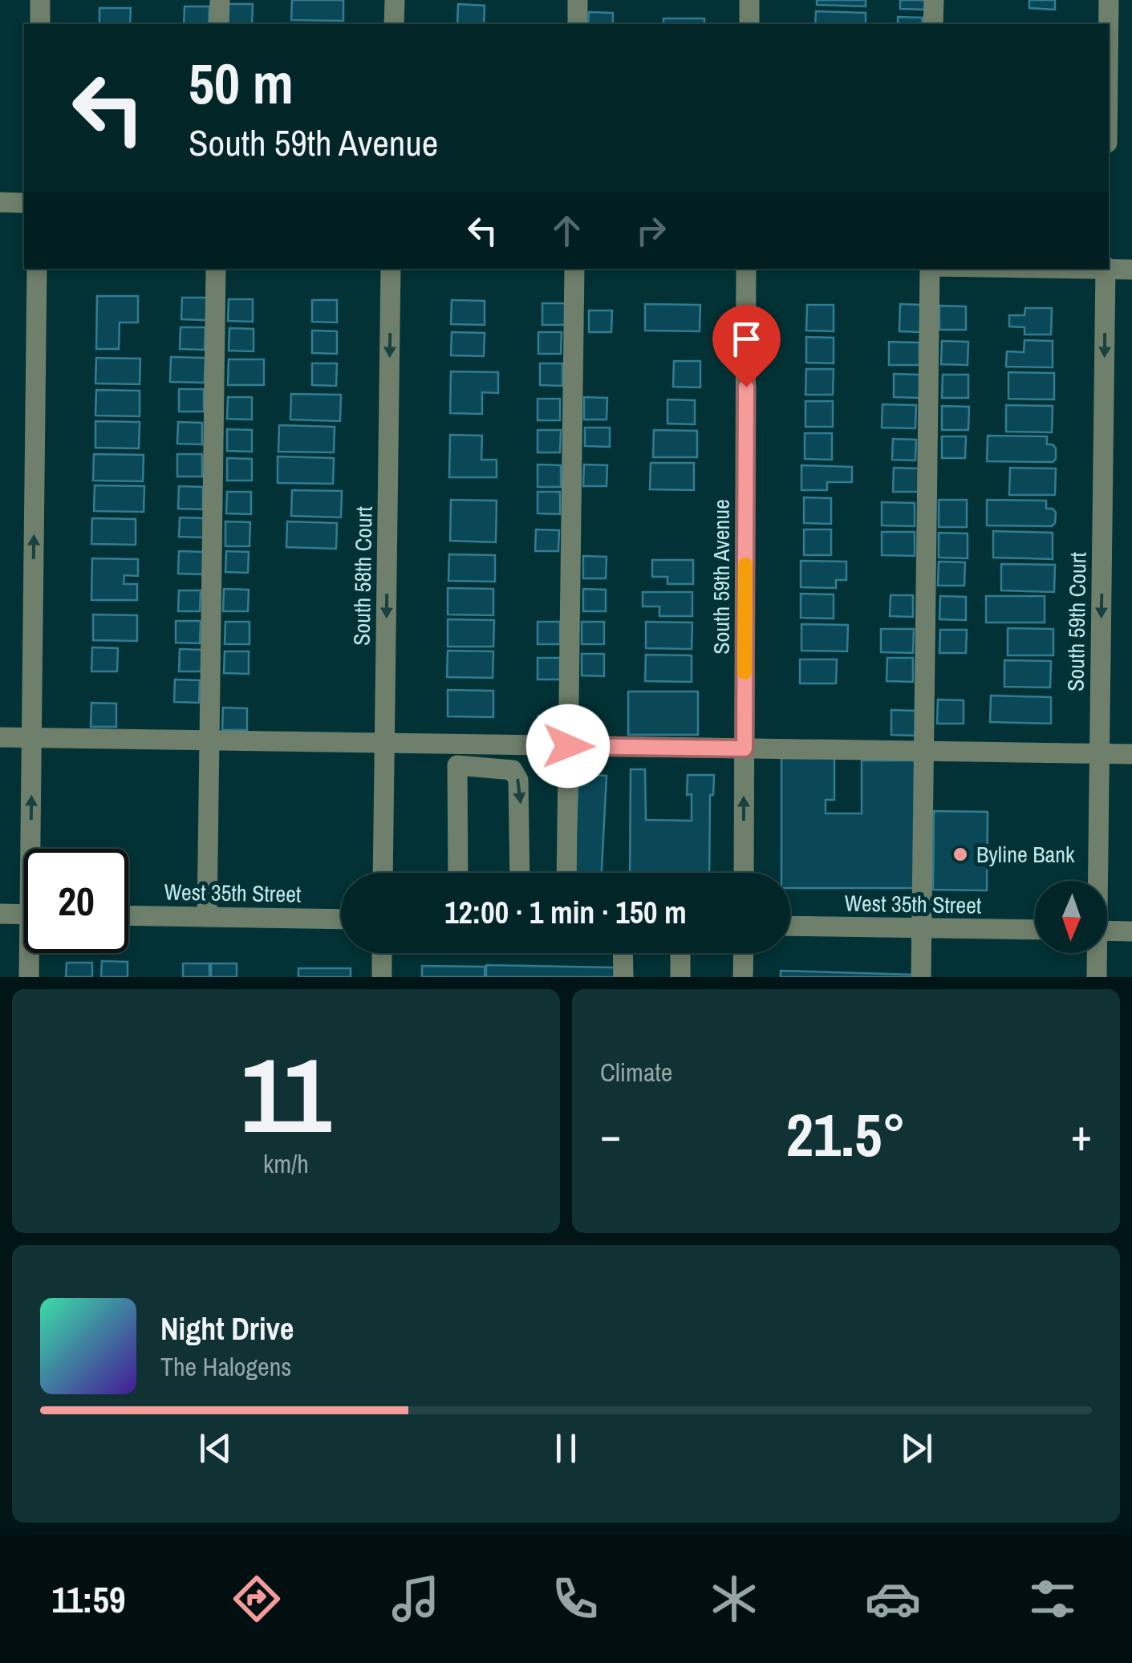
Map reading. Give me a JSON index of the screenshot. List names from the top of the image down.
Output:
{
  "streets": {
    "street": [
      "South 58th Court",
      "South 59th Avenue",
      "South 59th Court",
      "West 35th Street"
    ]
  },
  "places": ["Byline Bank"],
  "north": "bottom",
  "page": {
    "turn": ["50 m", "South 59th Avenue"],
    "limit": "20",
    "trip": "12:00 · 1 min · 150 m",
    "tile": [
      ["11", "km/h"],
      "Climate"
    ],
    "heat": ["−", "21.5°", "+"],
    "song": ["Night Drive", "The Halogens"],
    "tabs": "11:59"
  }
}
